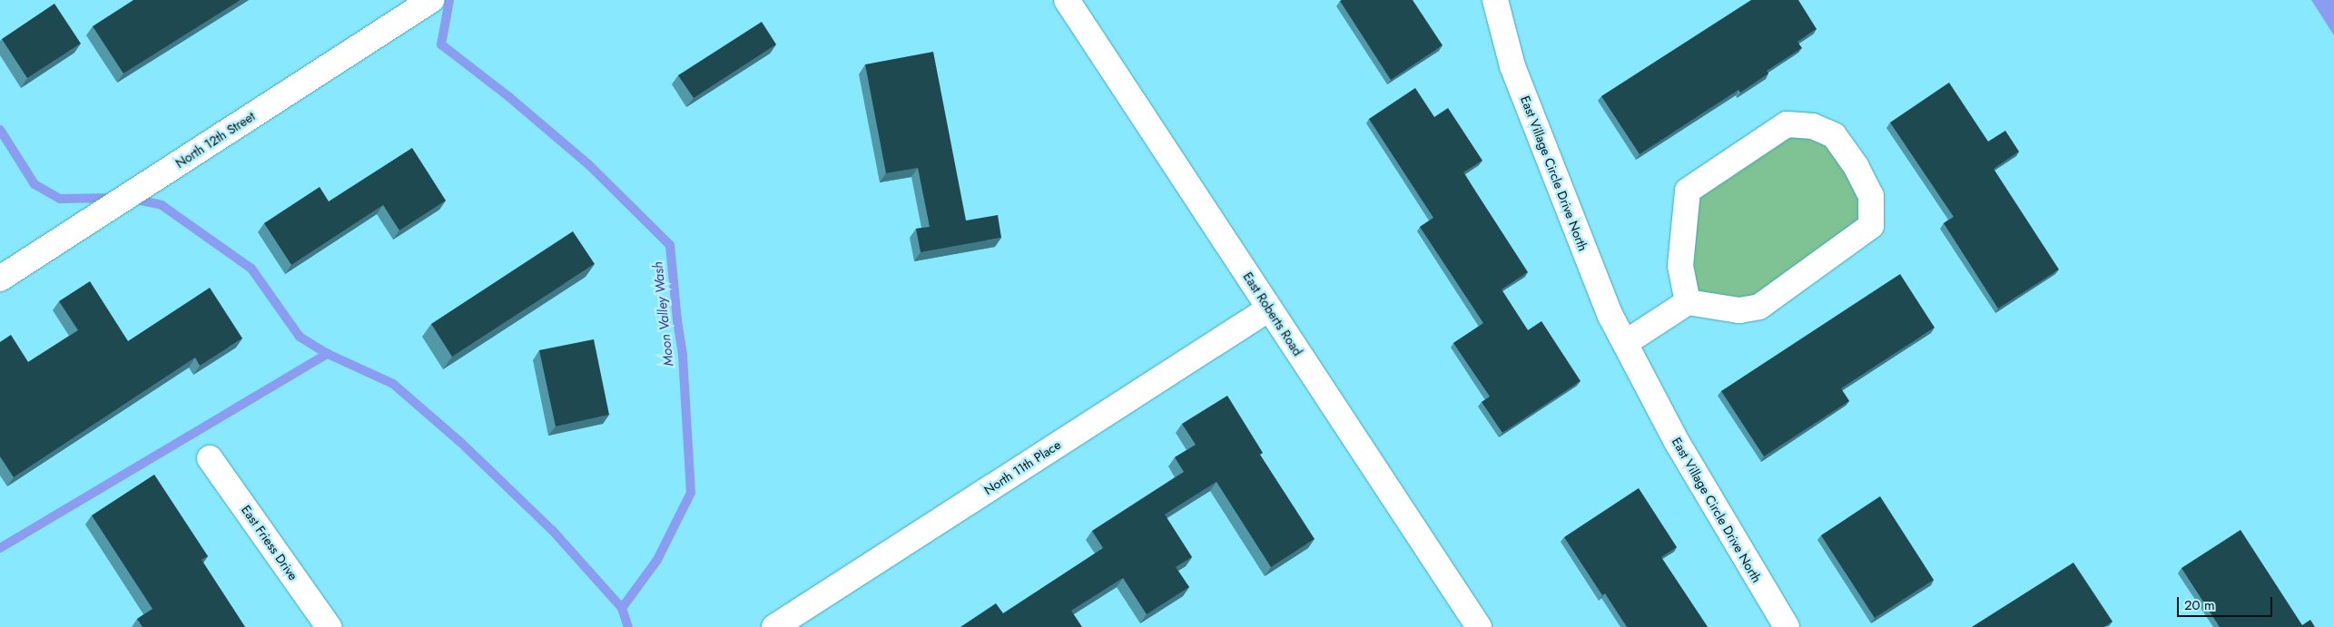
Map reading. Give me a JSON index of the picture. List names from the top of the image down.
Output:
{
  "streets": {
    "street": [
      "North 12th Street",
      "East Village Circle Drive North",
      "East Roberts Road",
      "North 11th Place",
      "East Friess Drive"
    ]
  },
  "crossings": [
    ["East Roberts Road", "North 11th Place"]
  ],
  "water": ["Moon Valley Wash"],
  "scale_bar": "20 m"
}
